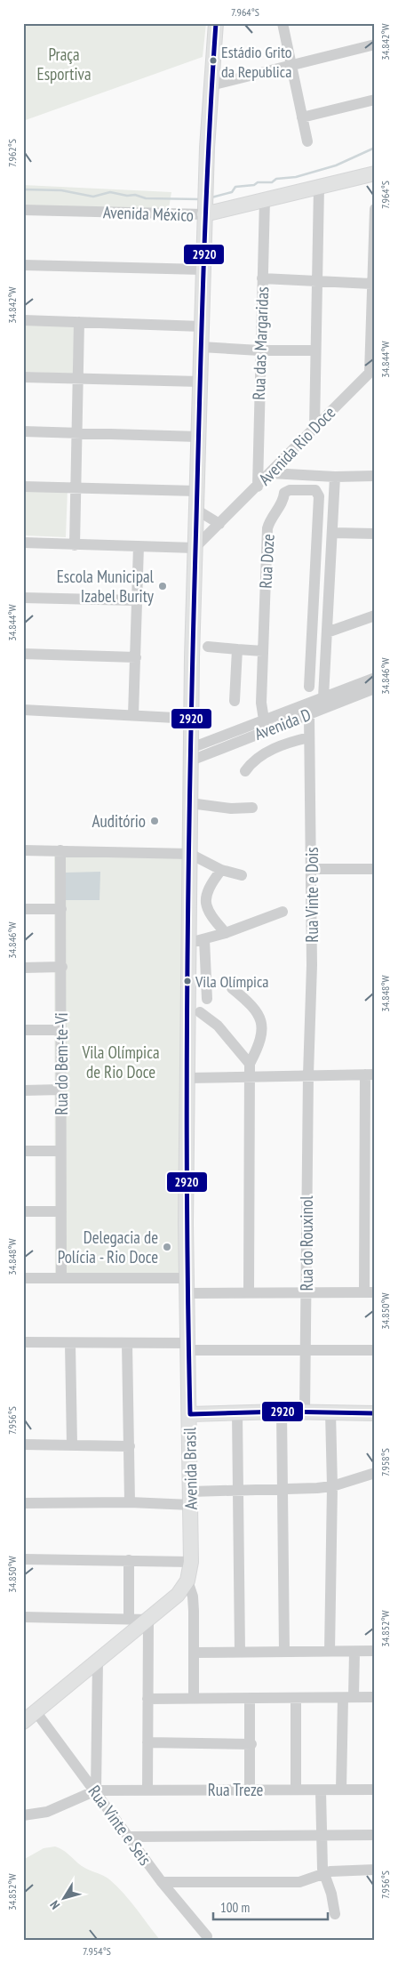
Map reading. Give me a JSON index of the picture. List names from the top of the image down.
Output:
{
  "streets": {
    "main road": ["Avenida México", "Avenida Brasil"],
    "street": [
      "Rua das Margaridas",
      "Avenida Rio Doce",
      "Rua Doze",
      "Avenida D",
      "Rua Vinte e Dois",
      "Rua do Bem-te-Vi",
      "Rua do Rouxinol",
      "Rua Treze",
      "Rua Vinte e Seis"
    ]
  },
  "crossings": [
    ["Avenida México", "Rua das Margaridas"],
    ["Avenida México", "Avenida Brasil"],
    ["Rua das Margaridas", "Avenida Rio Doce"],
    ["Avenida Rio Doce", "Avenida Brasil"],
    ["Rua Doze", "Avenida D"],
    ["Avenida D", "Rua Vinte e Dois"],
    ["Avenida D", "Avenida Brasil"],
    ["Rua Vinte e Dois", "Rua do Rouxinol"],
    ["Avenida Brasil", "Rua Vinte e Seis"],
    ["Rua Treze", "Rua Vinte e Seis"]
  ],
  "parks": ["Praça Esportiva", "Vila Olímpica de Rio Doce"],
  "places": [
    "Estádio Grito da Republica",
    "Escola Municipal Izabel Burity",
    "Auditório",
    "Vila Olímpica",
    "Delegacia de Polícia - Rio Doce"
  ],
  "lines": ["transit line 2920"],
  "scale_bar": "100 m",
  "north": "bottom left",
  "coordinates": [
    "7.964°S",
    "34.842°W",
    "7.962°S",
    "34.844°W",
    "34.846°W",
    "34.848°W",
    "34.850°W",
    "7.956°S",
    "7.958°S",
    "34.852°W",
    "7.954°S"
  ]
}
